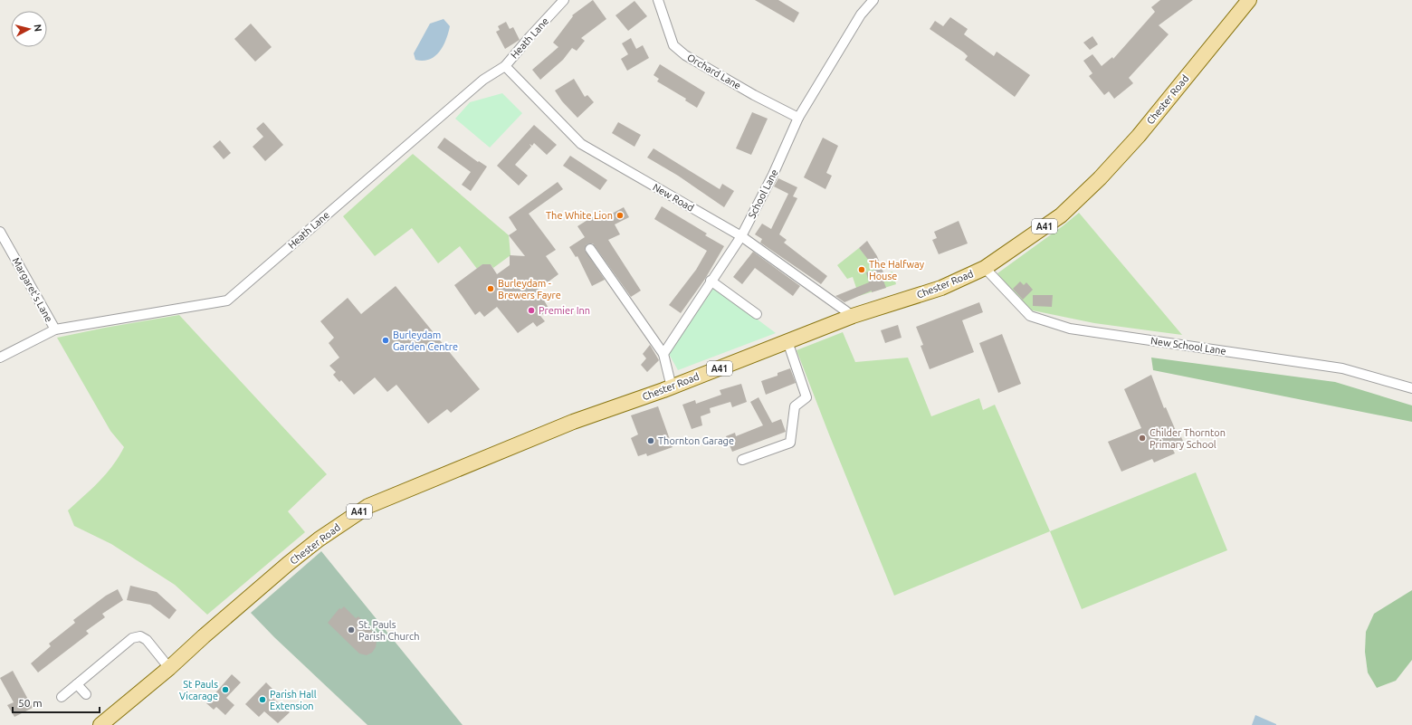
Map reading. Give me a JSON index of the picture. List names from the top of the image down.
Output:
{
  "streets": {
    "main road": ["Chester Road", "A41"],
    "street": [
      "Heath Lane",
      "Orchard Lane",
      "School Lane",
      "New Road",
      "Margaret's Lane",
      "New School Lane"
    ]
  },
  "crossings": [
    ["Heath Lane", "New Road"],
    ["Heath Lane", "Margaret's Lane"],
    ["Orchard Lane", "School Lane"],
    ["Chester Road", "New Road"],
    ["Chester Road", "New School Lane"],
    ["School Lane", "New Road"]
  ],
  "places": [
    "The White Lion",
    "The Halfway House",
    "Burleydam - Brewers Fayre",
    "Premier Inn",
    "Burleydam Garden Centre",
    "Childer Thornton Primary School",
    "Thornton Garage",
    "St. Pauls Parish Church",
    "St Pauls Vicarage",
    "Parish Hall Extension"
  ],
  "scale_bar": "50 m",
  "north": "right"
}
